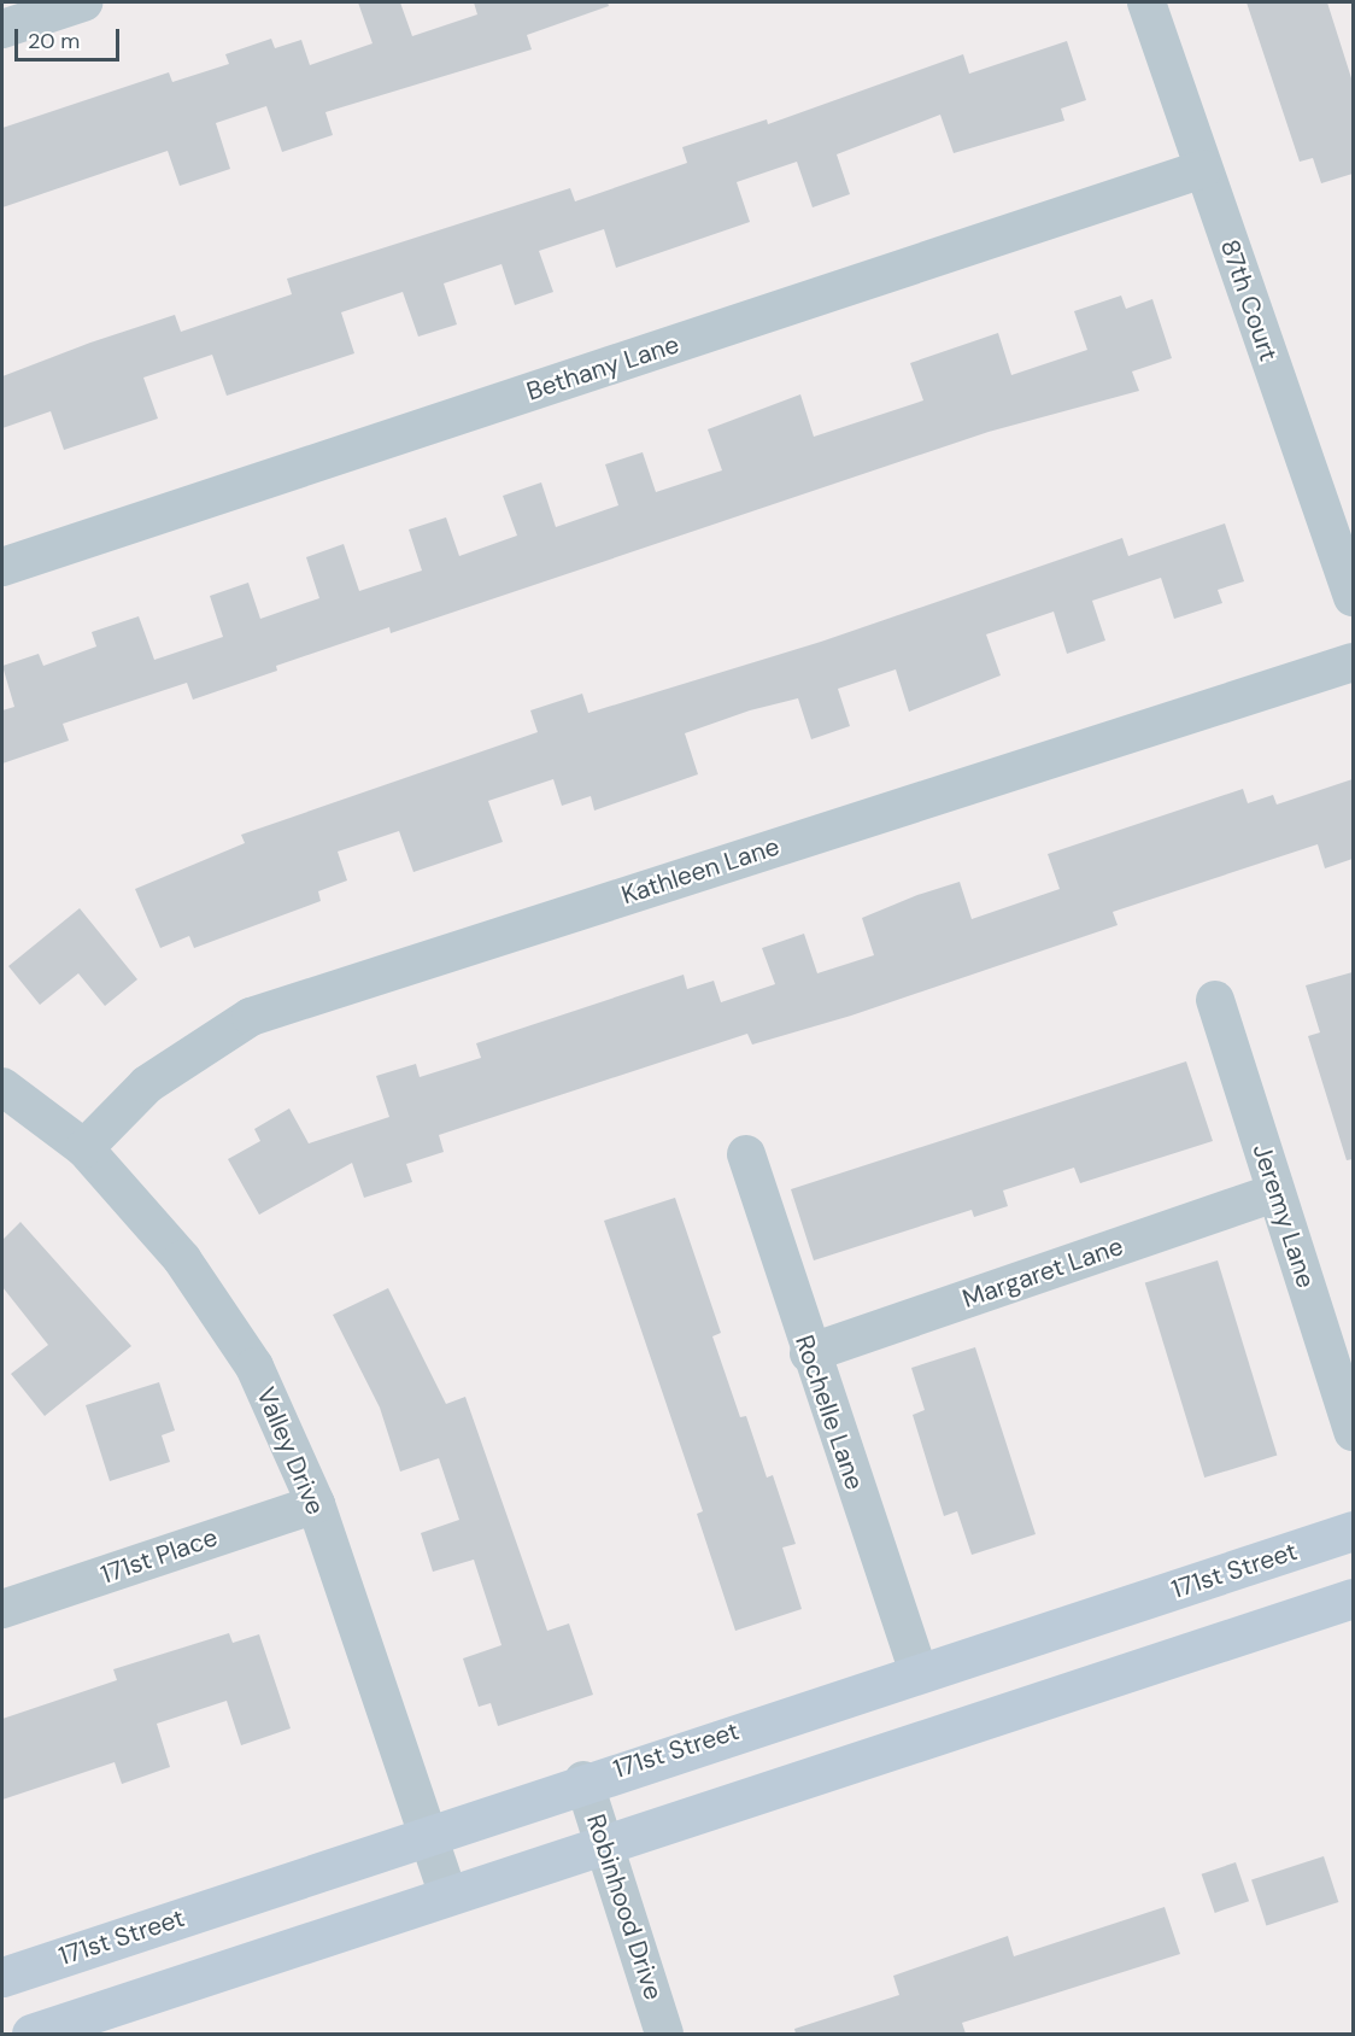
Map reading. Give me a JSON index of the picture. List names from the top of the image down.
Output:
{
  "streets": {
    "street": [
      "87th Court",
      "Bethany Lane",
      "Kathleen Lane",
      "Jeremy Lane",
      "Margaret Lane",
      "Rochelle Lane",
      "Valley Drive",
      "171st Place",
      "171st Street",
      "Robinhood Drive"
    ]
  },
  "crossings": [
    ["87th Court", "Bethany Lane"],
    ["Kathleen Lane", "Valley Drive"],
    ["Jeremy Lane", "Margaret Lane"],
    ["Margaret Lane", "Rochelle Lane"],
    ["Rochelle Lane", "171st Street"],
    ["Valley Drive", "171st Place"],
    ["Valley Drive", "171st Street"],
    ["171st Street", "Robinhood Drive"]
  ],
  "scale_bar": "20 m"
}
